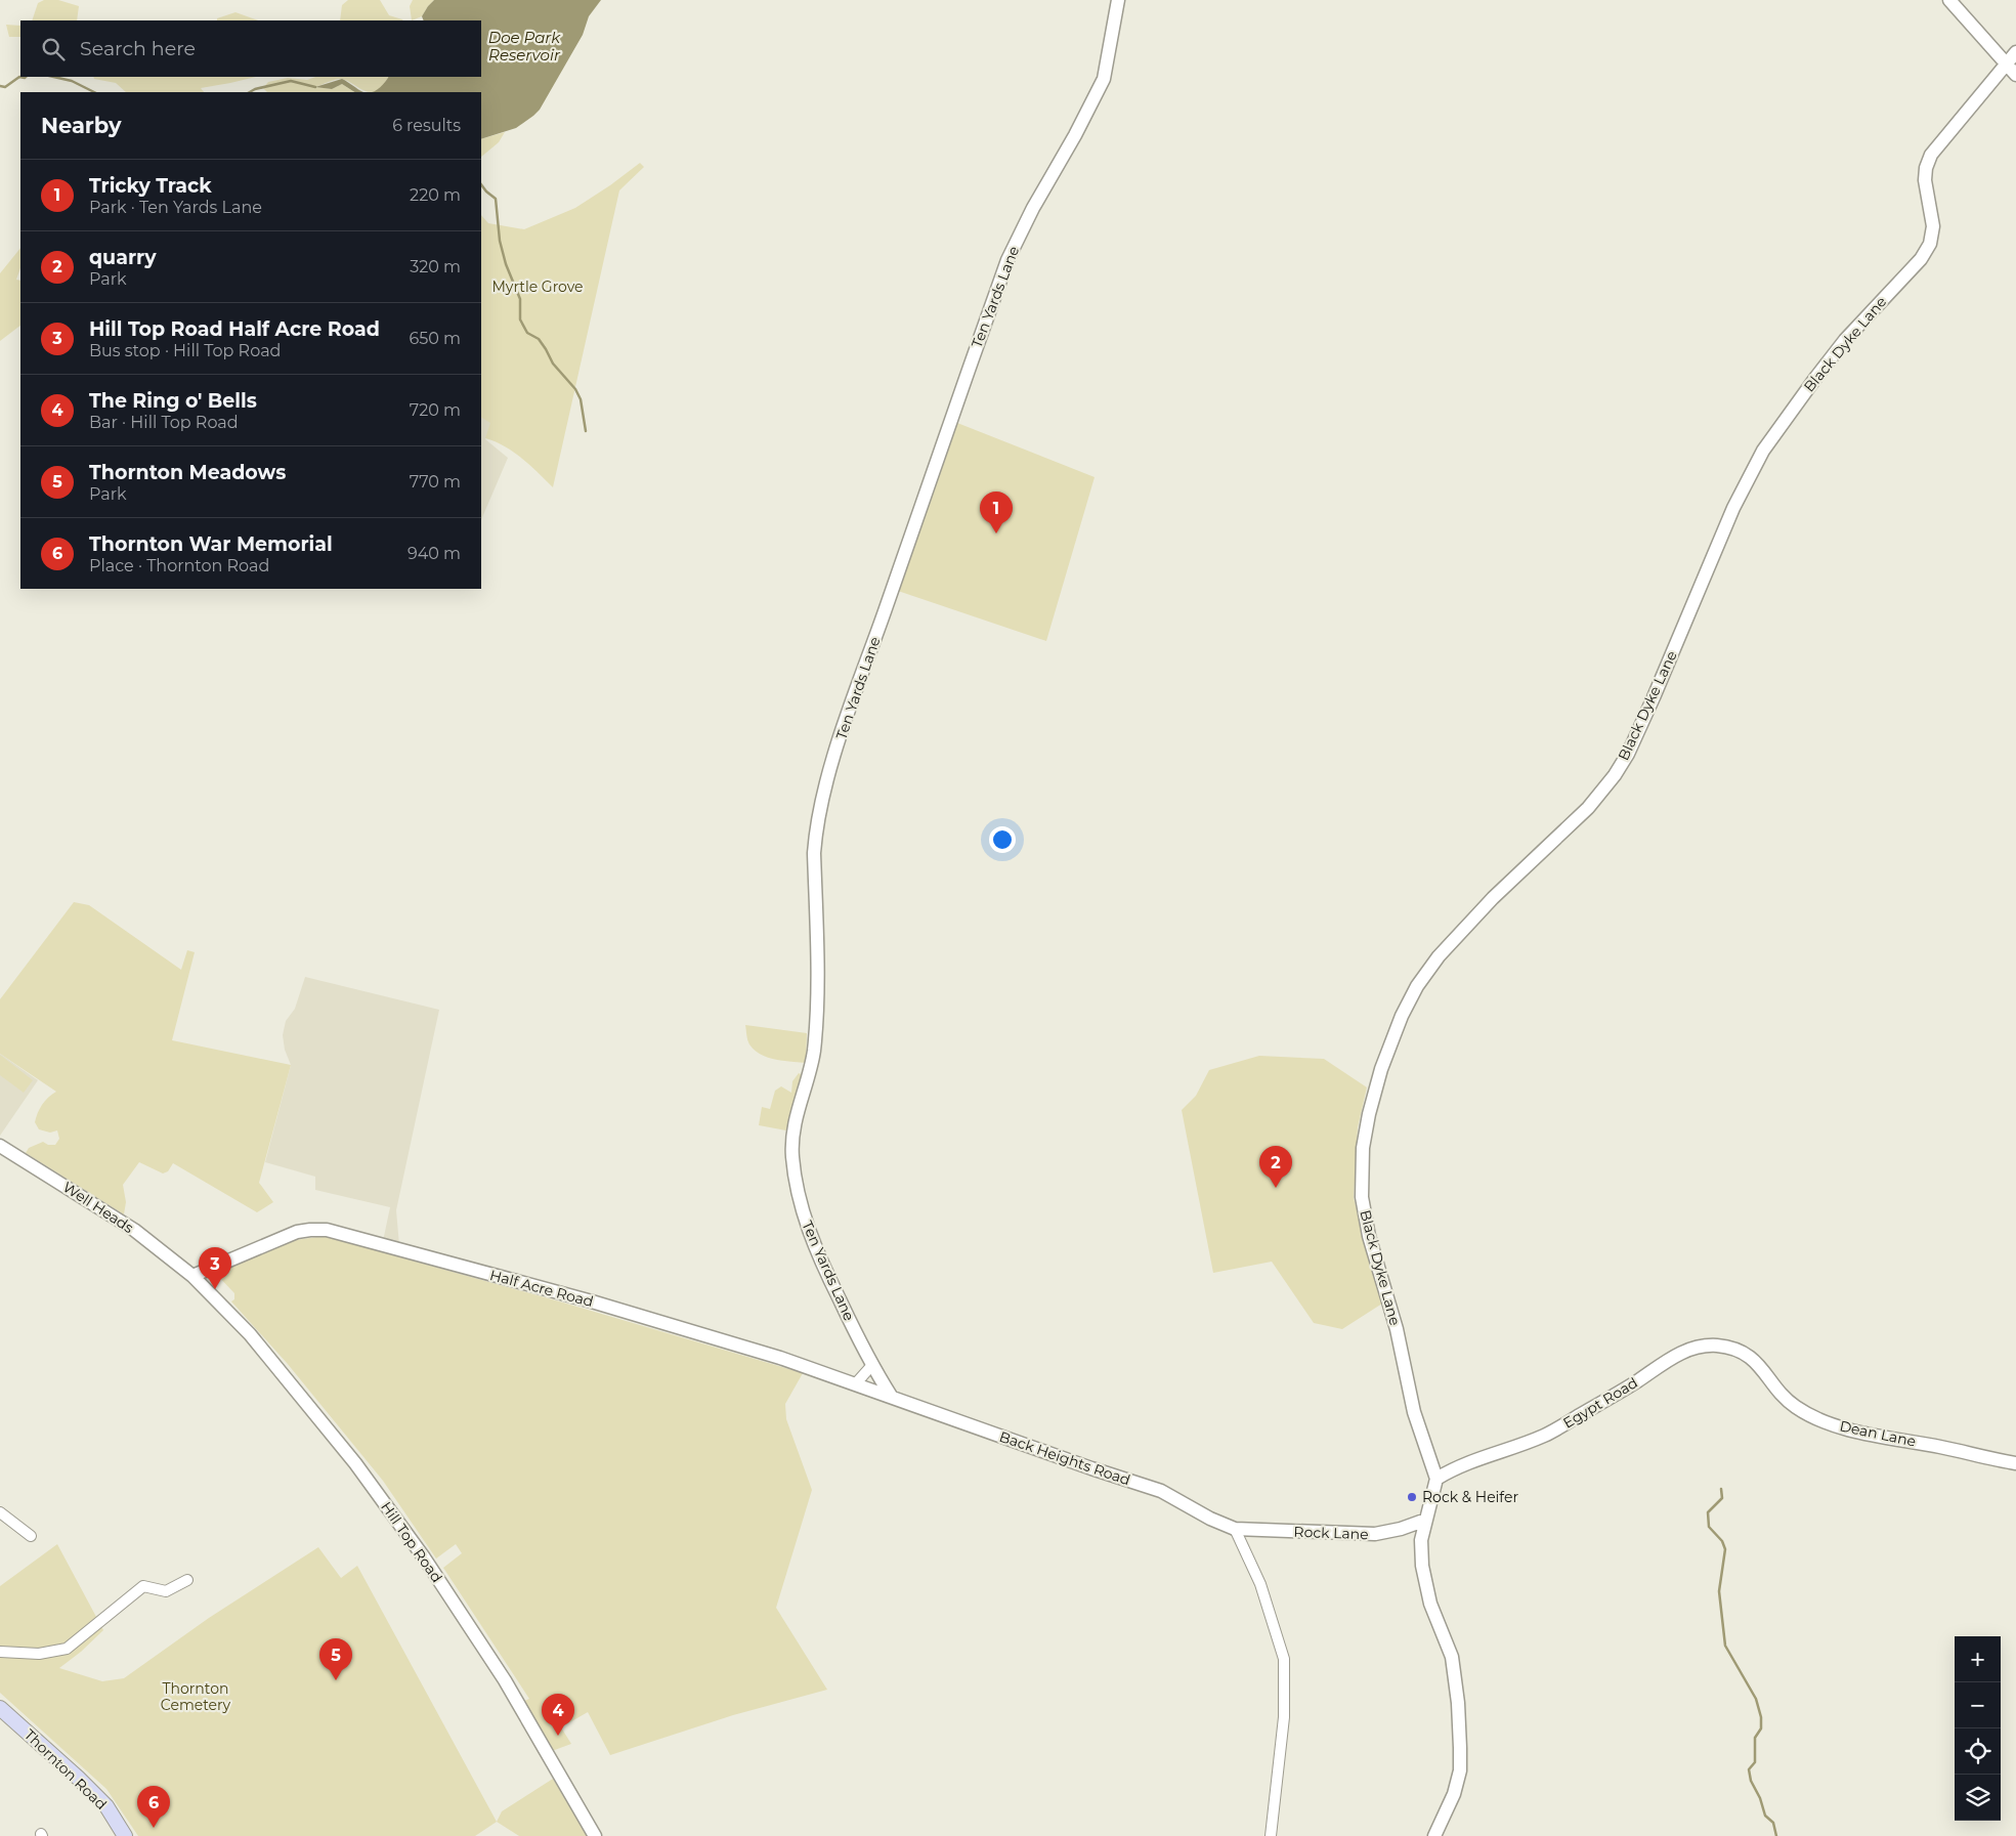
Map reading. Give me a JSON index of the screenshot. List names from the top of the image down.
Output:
{
  "streets": {
    "main road": ["Thornton Road"],
    "street": [
      "Ten Yards Lane",
      "Black Dyke Lane",
      "Well Heads",
      "Half Acre Road",
      "Egypt Road",
      "Dean Lane",
      "Back Heights Road",
      "Rock Lane",
      "Hill Top Road"
    ]
  },
  "crossings": [
    ["Ten Yards Lane", "Half Acre Road"],
    ["Ten Yards Lane", "Back Heights Road"],
    ["Black Dyke Lane", "Egypt Road"],
    ["Well Heads", "Half Acre Road"],
    ["Well Heads", "Hill Top Road"],
    ["Half Acre Road", "Back Heights Road"],
    ["Half Acre Road", "Hill Top Road"],
    ["Egypt Road", "Dean Lane"],
    ["Back Heights Road", "Rock Lane"]
  ],
  "water": ["Doe Park Reservoir"],
  "parks": ["Myrtle Grove", "Thornton Cemetery"],
  "places": ["Rock & Heifer"],
  "page": {
    "search": "Search here",
    "heading": ["Nearby", "6 results"],
    "list": [
      {
        "mark": "1",
        "name": "Tricky Track",
        "note": "Park · Ten Yards Lane",
        "value": "220 m"
      },
      {
        "mark": "2",
        "name": "quarry",
        "note": "Park",
        "value": "320 m"
      },
      {
        "mark": "3",
        "name": "Hill Top Road Half Acre Road",
        "note": "Bus stop · Hill Top Road",
        "value": "650 m"
      },
      {
        "mark": "4",
        "name": "The Ring o' Bells",
        "note": "Bar · Hill Top Road",
        "value": "720 m"
      },
      {
        "mark": "5",
        "name": "Thornton Meadows",
        "note": "Park",
        "value": "770 m"
      },
      {
        "mark": "6",
        "name": "Thornton War Memorial",
        "note": "Place · Thornton Road",
        "value": "940 m"
      }
    ],
    "pins": [
      "1",
      "2",
      "3",
      "5",
      "4",
      "6"
    ],
    "map_buttons": ["+", "−"]
  }
}
